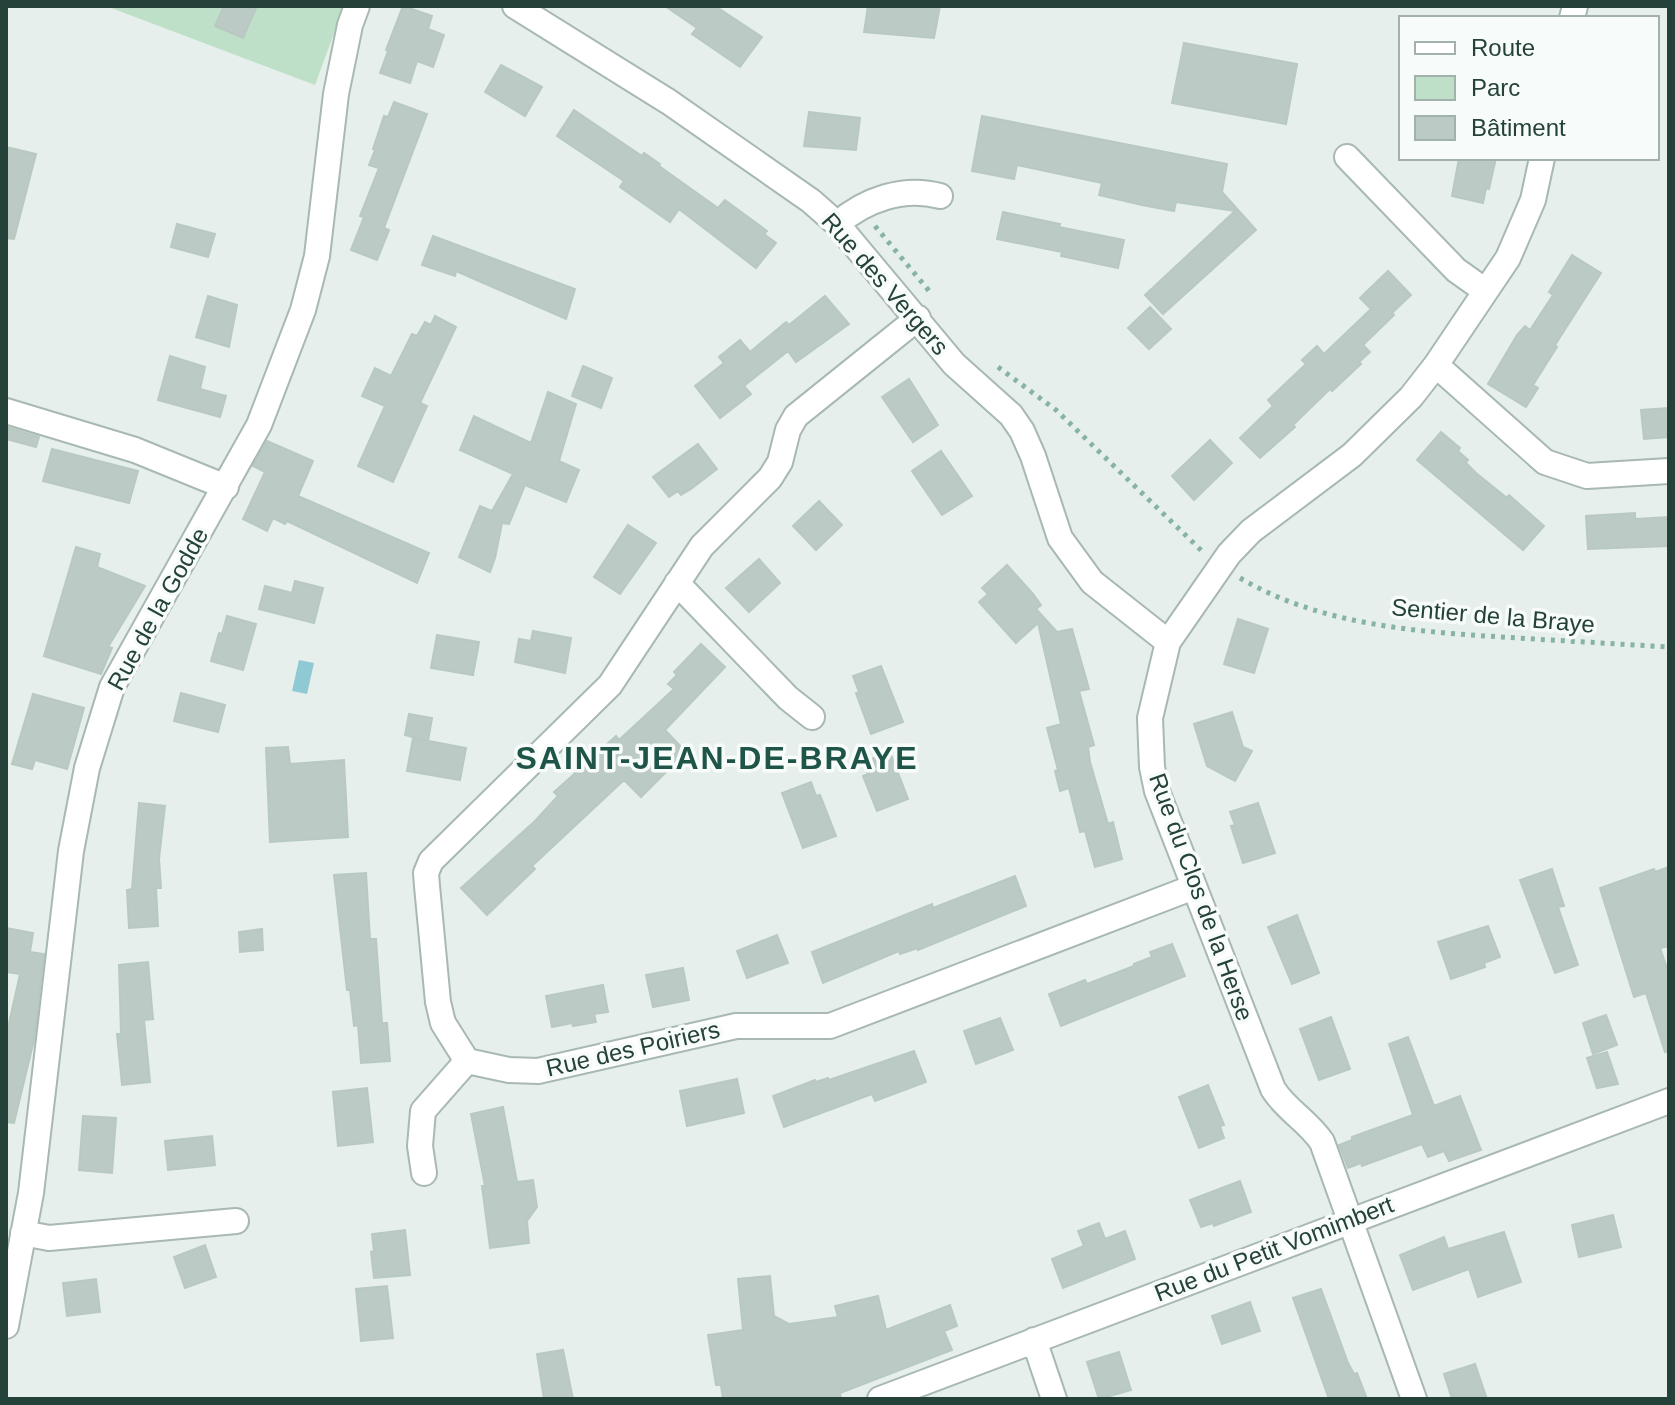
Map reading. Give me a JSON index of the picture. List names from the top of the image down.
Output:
{
  "streets": {
    "street": [
      "Rue des Vergers",
      "Rue de la Godde",
      "Rue du Clos de la Herse",
      "Rue des Poiriers",
      "Rue du Petit Vomimbert"
    ],
    "path": ["Sentier de la Braye"]
  },
  "crossings": [
    ["Rue des Vergers", "Rue du Clos de la Herse"],
    ["Rue du Clos de la Herse", "Rue des Poiriers"],
    ["Rue du Clos de la Herse", "Rue du Petit Vomimbert"]
  ],
  "districts": ["SAINT-JEAN-DE-BRAYE"],
  "legend": ["Route", "Parc", "Bâtiment"]
}
